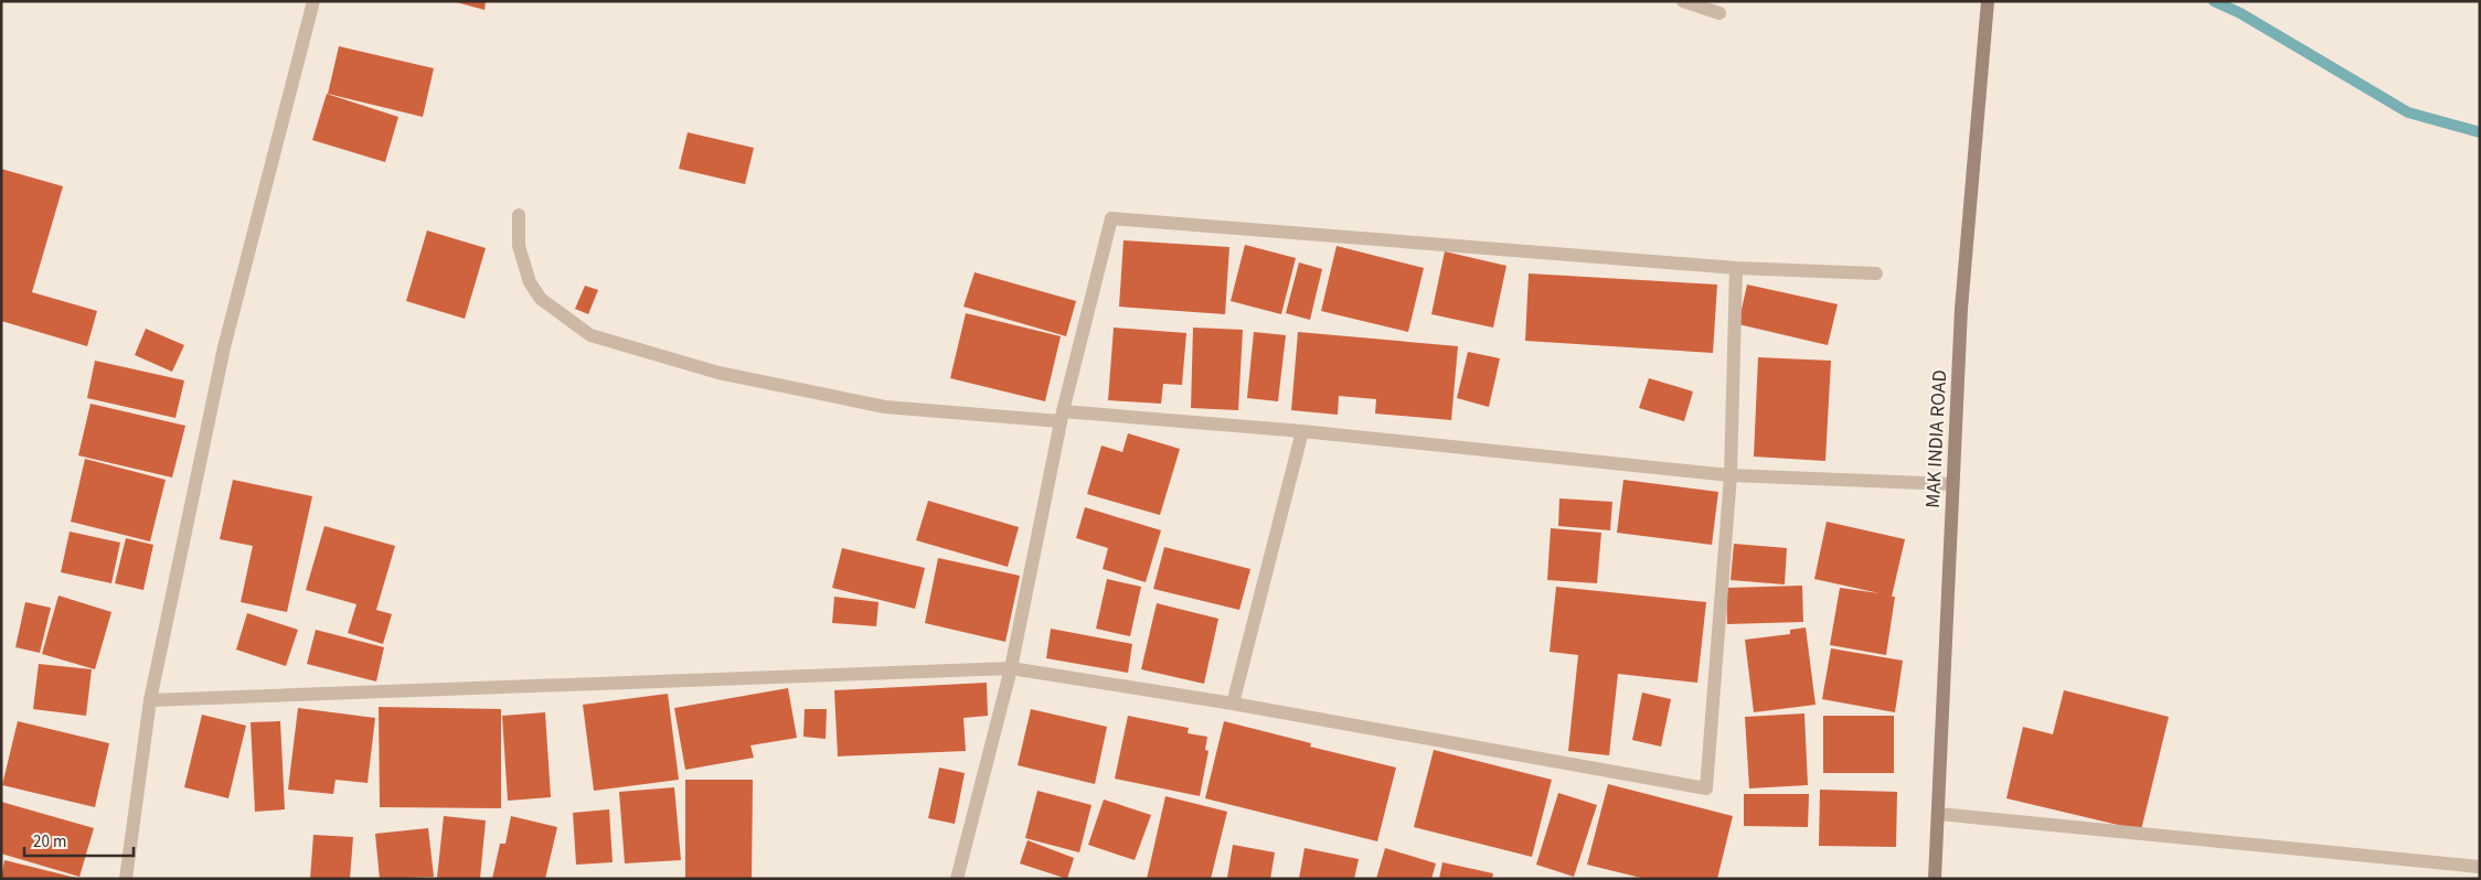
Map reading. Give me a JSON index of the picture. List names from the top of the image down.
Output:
{
  "streets": {
    "street": ["MAK INDIA ROAD"]
  },
  "scale_bar": "20 m"
}
